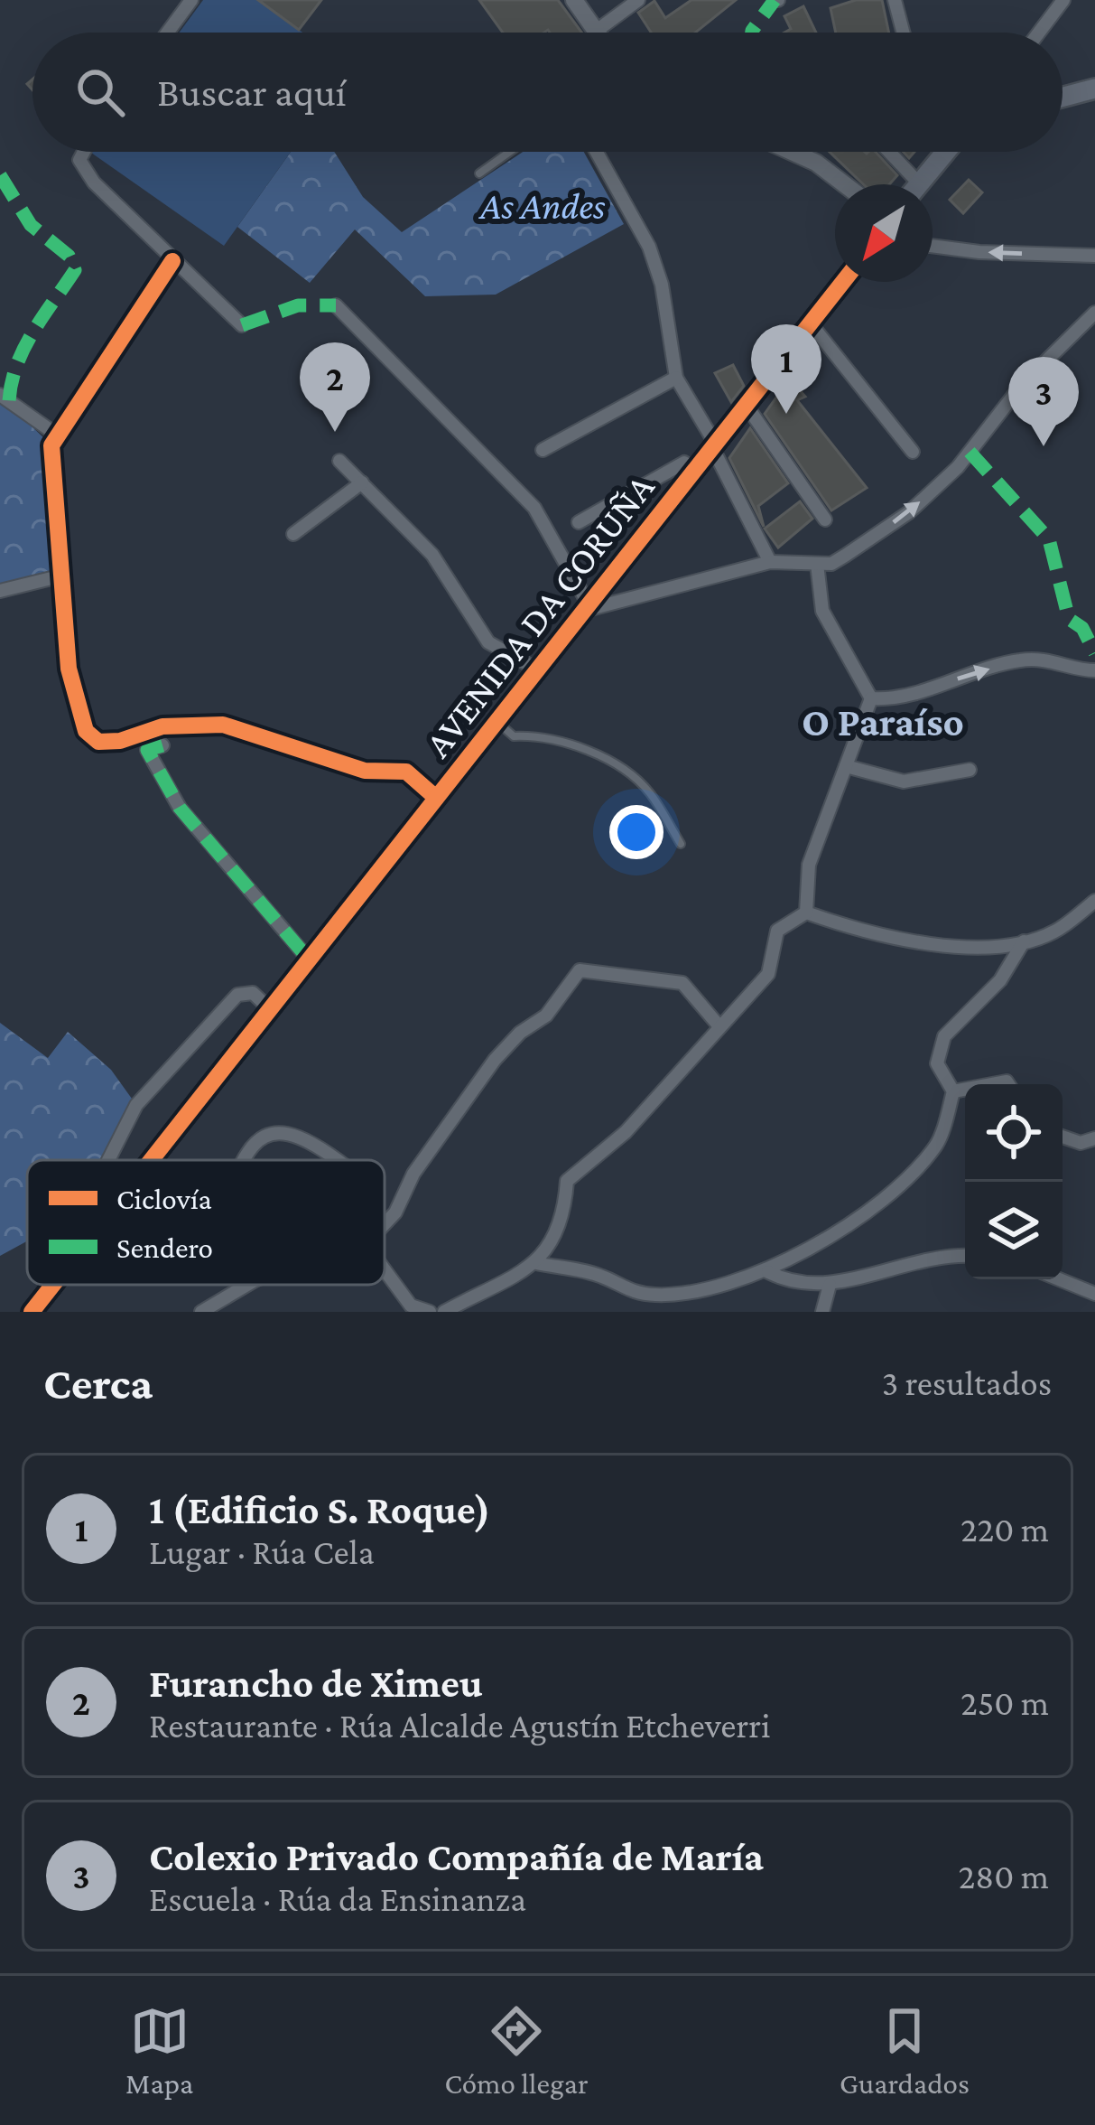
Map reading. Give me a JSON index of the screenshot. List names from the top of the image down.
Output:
{
  "streets": {
    "main road": ["AVENIDA DA CORUÑA"]
  },
  "districts": ["O Paraíso"],
  "parks": ["As Andes"],
  "legend": ["Ciclovía", "Sendero"],
  "north": "bottom left",
  "page": {
    "search": "Buscar aquí",
    "pins": ["1", "2", "3"],
    "heading": ["Cerca", "3 resultados"],
    "list": [
      {
        "mark": "1",
        "name": "1 (Edificio S. Roque)",
        "note": "Lugar · Rúa Cela",
        "value": "220 m"
      },
      {
        "mark": "2",
        "name": "Furancho de Ximeu",
        "note": "Restaurante · Rúa Alcalde Agustín Etcheverri",
        "value": "250 m"
      },
      {
        "mark": "3",
        "name": "Colexio Privado Compañía de María",
        "note": "Escuela · Rúa da Ensinanza",
        "value": "280 m"
      }
    ],
    "nav": ["Mapa", "Cómo llegar", "Guardados"]
  }
}
